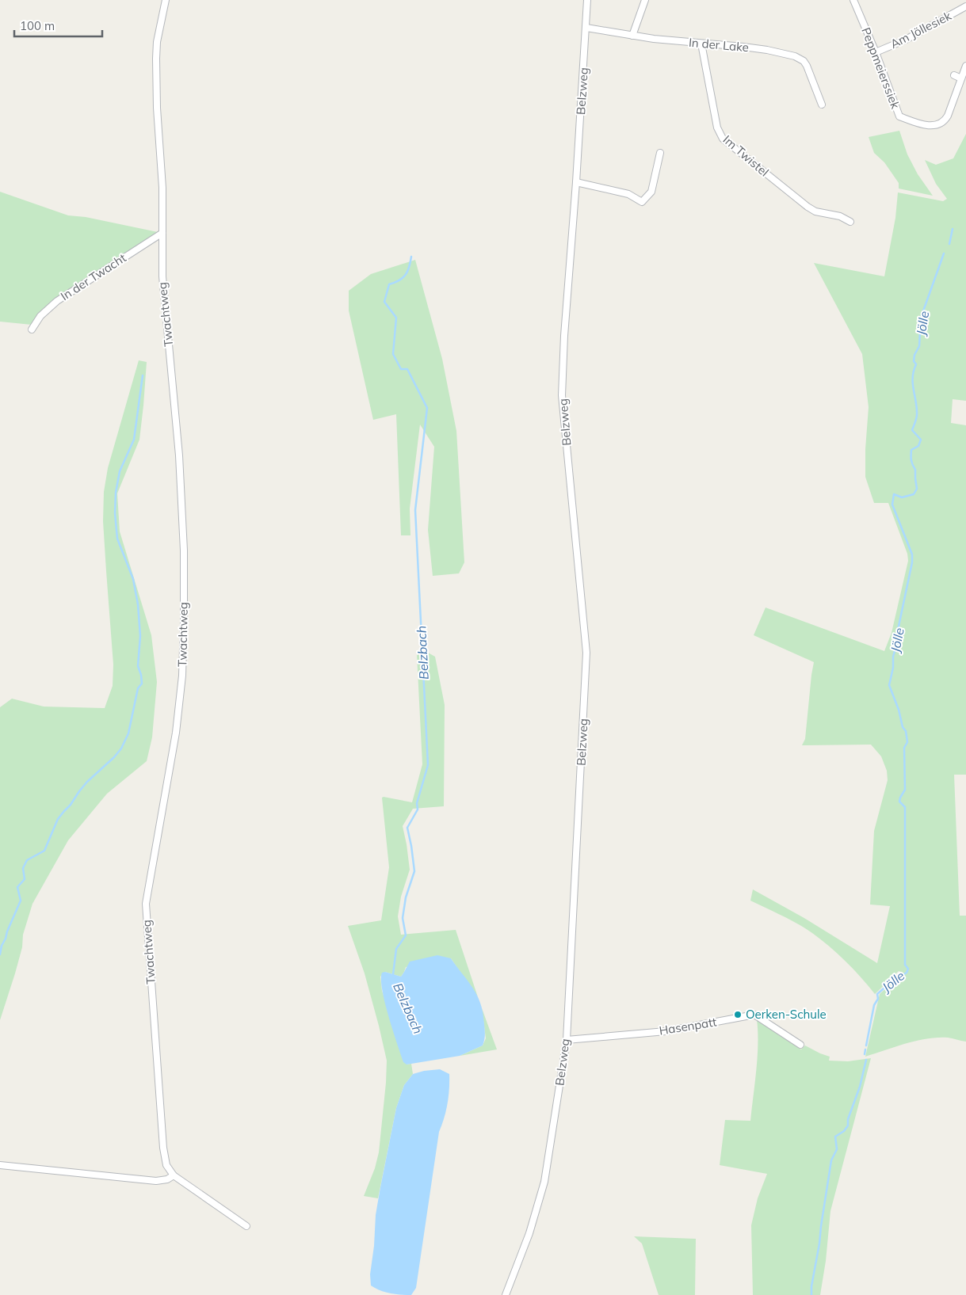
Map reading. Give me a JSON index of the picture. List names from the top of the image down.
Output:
{
  "streets": {
    "street": [
      "Am Jöllesiek",
      "In der Lake",
      "Peppmeierssiek",
      "Belzweg",
      "Im Twistel",
      "In der Twacht",
      "Twachtweg",
      "Hasenpatt"
    ]
  },
  "crossings": [
    ["Am Jöllesiek", "Peppmeierssiek"],
    ["In der Lake", "Belzweg"],
    ["In der Lake", "Im Twistel"],
    ["Belzweg", "Hasenpatt"],
    ["In der Twacht", "Twachtweg"]
  ],
  "water": ["Jölle", "Belzbach"],
  "places": ["Oerken-Schule"],
  "scale_bar": "100 m"
}
